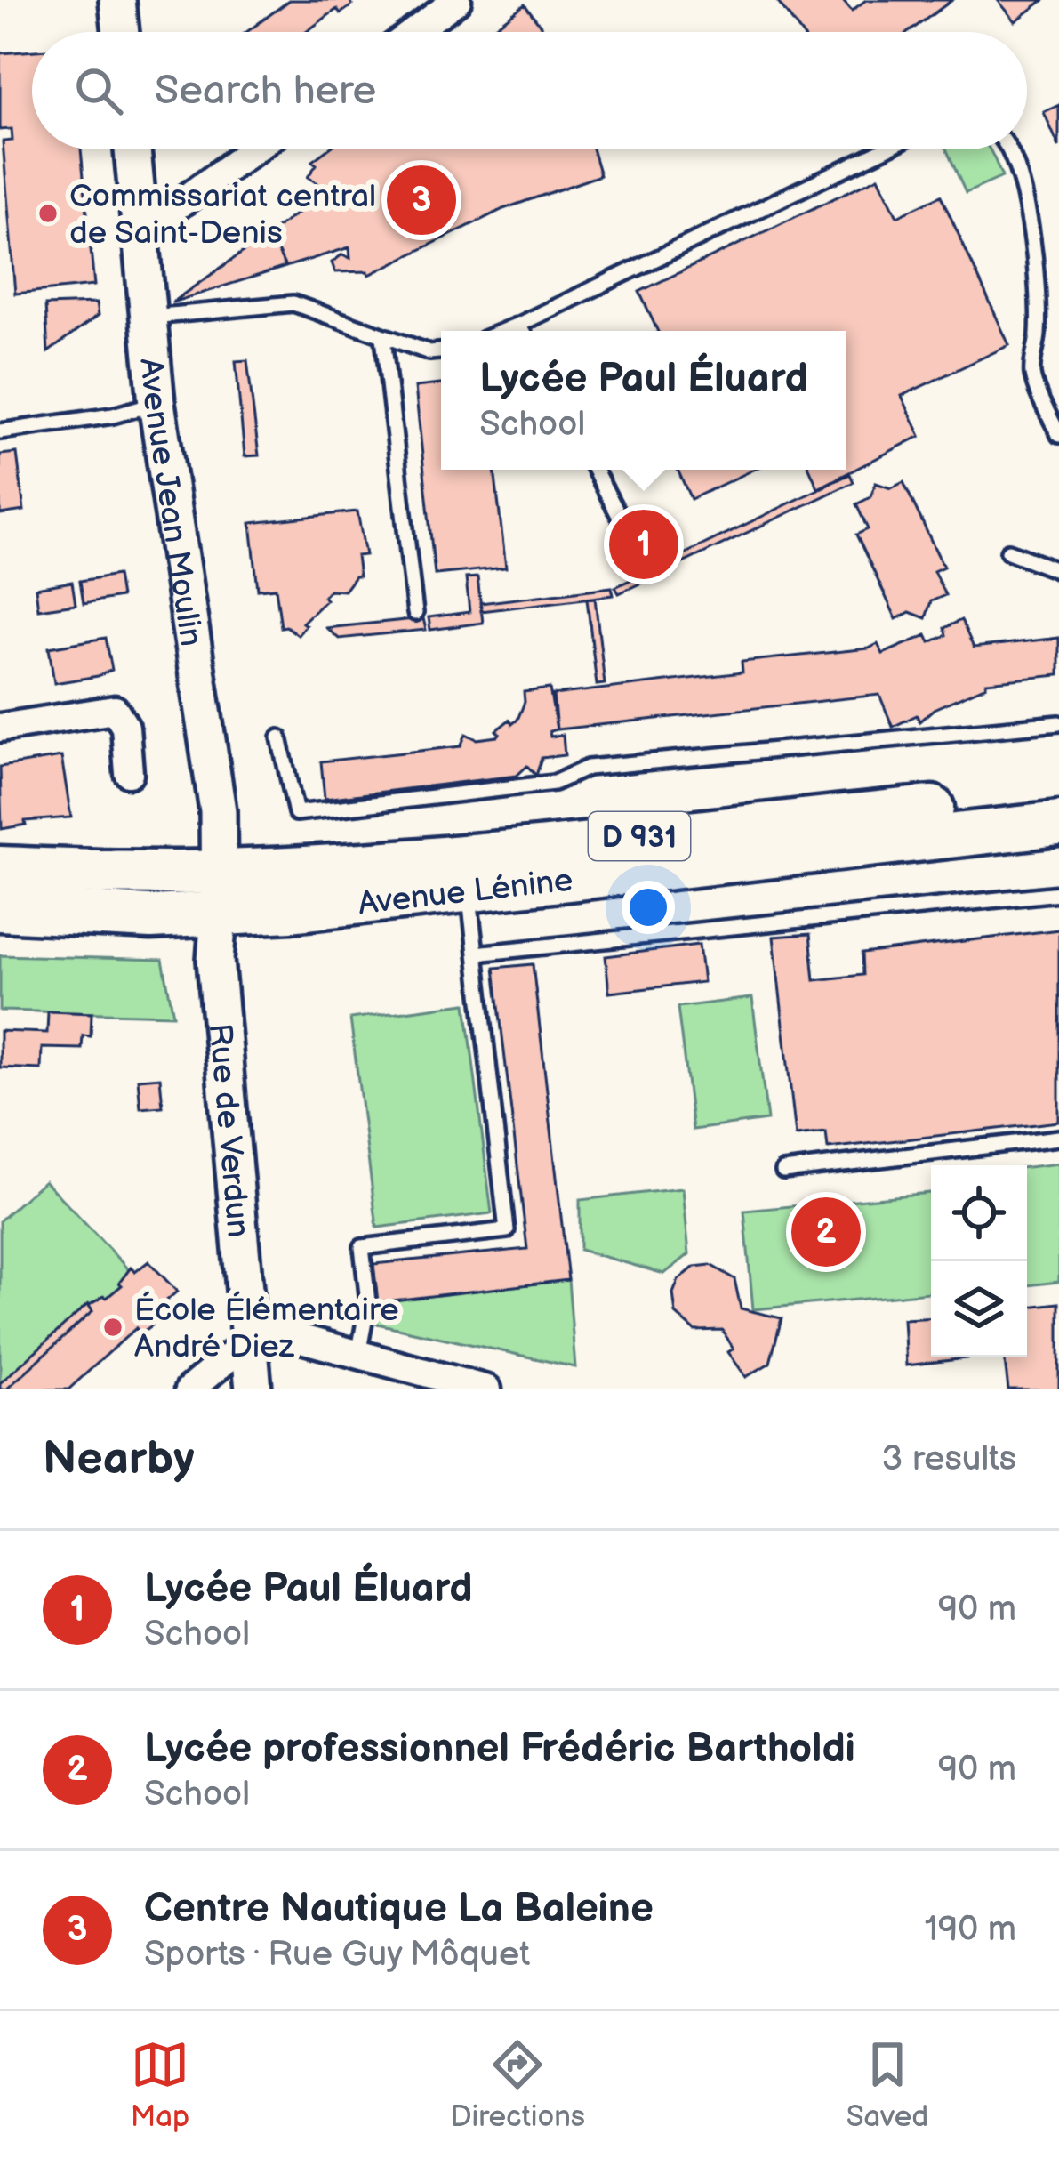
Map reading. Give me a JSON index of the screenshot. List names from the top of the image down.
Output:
{
  "streets": {
    "main road": ["D 931", "Avenue Lénine"],
    "street": ["Avenue Jean Moulin", "Rue de Verdun"]
  },
  "crossings": [
    ["Avenue Jean Moulin", "Avenue Lénine"],
    ["Avenue Jean Moulin", "Rue de Verdun"],
    ["Avenue Lénine", "Rue de Verdun"]
  ],
  "places": ["Commissariat central de Saint-Denis", "École Élémentaire André Diez"],
  "page": {
    "search": "Search here",
    "pins": ["3", "1", "2"],
    "popup": ["Lycée Paul Éluard", "School"],
    "heading": ["Nearby", "3 results"],
    "list": [
      {
        "mark": "1",
        "name": "Lycée Paul Éluard",
        "note": "School",
        "value": "90 m"
      },
      {
        "mark": "2",
        "name": "Lycée professionnel Frédéric Bartholdi",
        "note": "School",
        "value": "90 m"
      },
      {
        "mark": "3",
        "name": "Centre Nautique La Baleine",
        "note": "Sports · Rue Guy Môquet",
        "value": "190 m"
      }
    ],
    "nav": ["Map", "Directions", "Saved"]
  }
}
